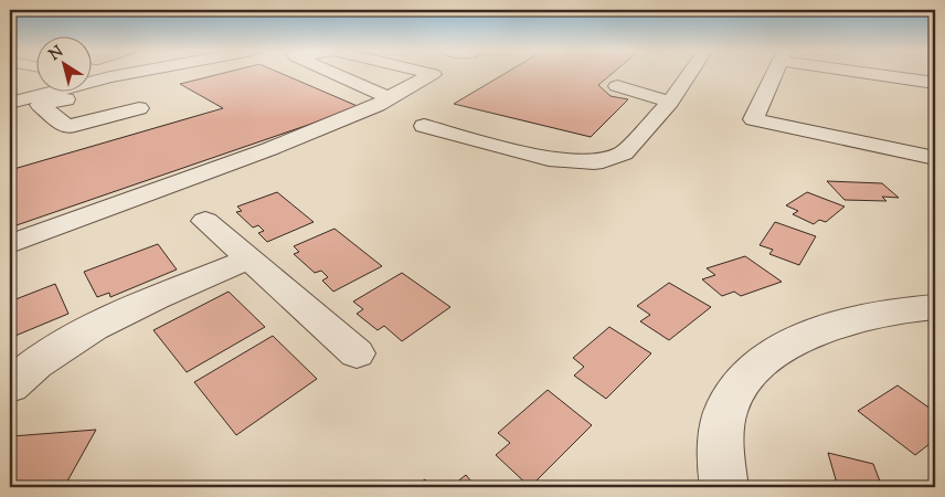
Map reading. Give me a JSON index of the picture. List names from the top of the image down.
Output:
{
  "north": "top left"
}
